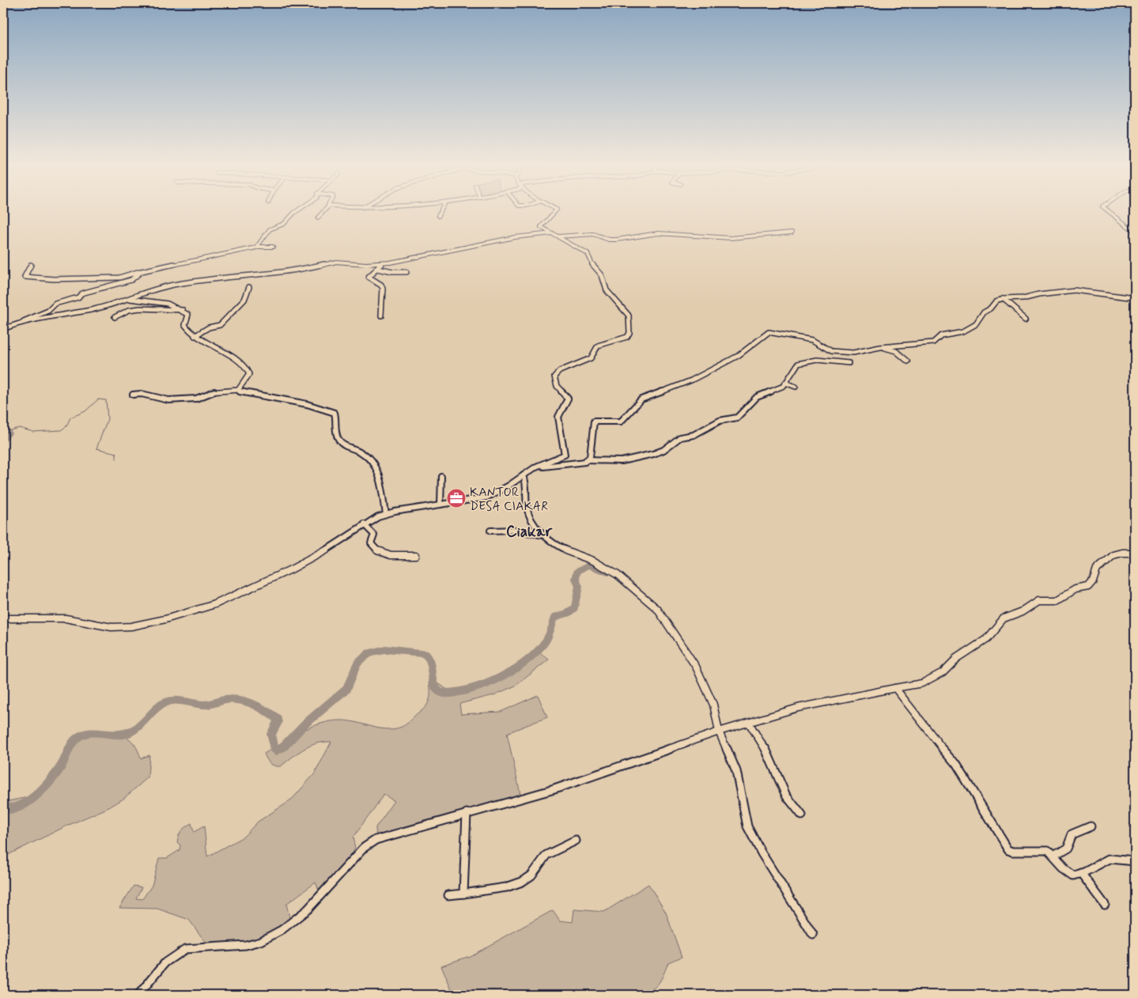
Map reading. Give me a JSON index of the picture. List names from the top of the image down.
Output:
{
  "districts": ["Ciakar"],
  "places": {
    "office": ["KANTOR DESA CIAKAR"]
  }
}
